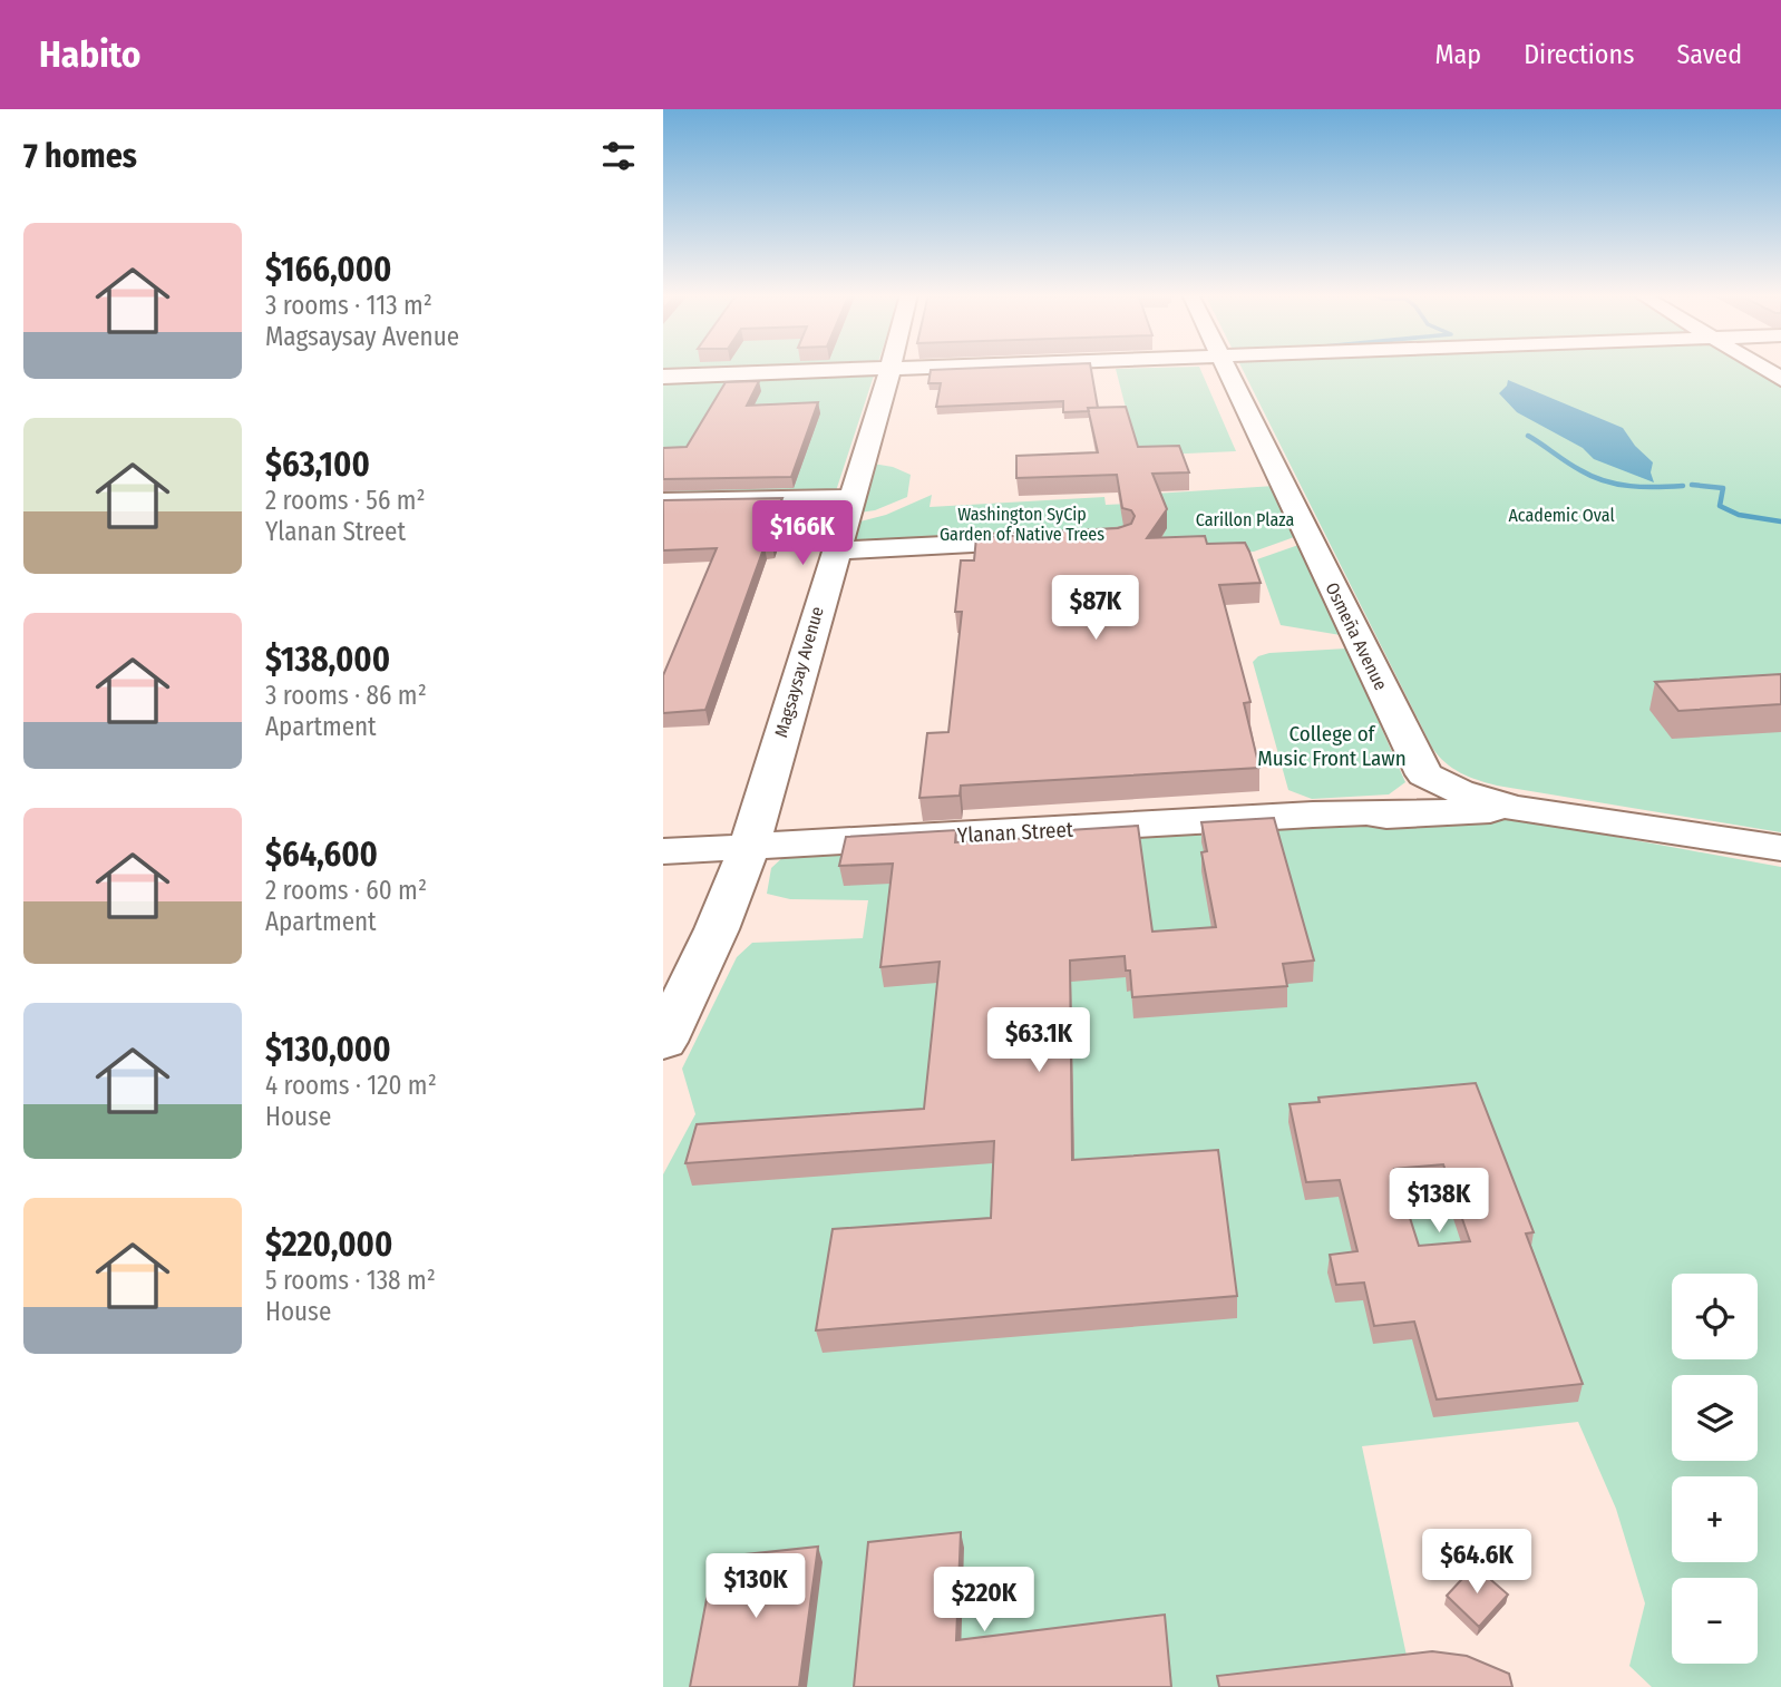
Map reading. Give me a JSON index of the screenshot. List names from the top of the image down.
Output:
{
  "streets": {
    "street": ["Osmeña Avenue", "Magsaysay Avenue", "Ylanan Street"]
  },
  "crossings": [
    ["Osmeña Avenue", "Ylanan Street"],
    ["Magsaysay Avenue", "Ylanan Street"]
  ],
  "parks": [
    "Washington SyCip Garden of Native Trees",
    "Academic Oval",
    "Carillon Plaza",
    "College of Music Front Lawn"
  ],
  "page": {
    "header": "Habito",
    "nav": ["Map", "Directions", "Saved"],
    "heading": "7 homes",
    "list": [
      {
        "name": "$166,000",
        "note": "3 rooms · 113 m² · Magsaysay Avenue"
      },
      {
        "name": "$63,100",
        "note": "2 rooms · 56 m² · Ylanan Street"
      },
      {
        "name": "$138,000",
        "note": "3 rooms · 86 m² · Apartment"
      },
      {
        "name": "$64,600",
        "note": "2 rooms · 60 m² · Apartment"
      },
      {
        "name": "$130,000",
        "note": "4 rooms · 120 m² · House"
      },
      {
        "name": "$220,000",
        "note": "5 rooms · 138 m² · House"
      }
    ],
    "price": [
      "$166K",
      "$87K",
      "$63.1K",
      "$138K",
      "$64.6K",
      "$130K",
      "$220K"
    ],
    "map_buttons": ["+", "−"]
  }
}
